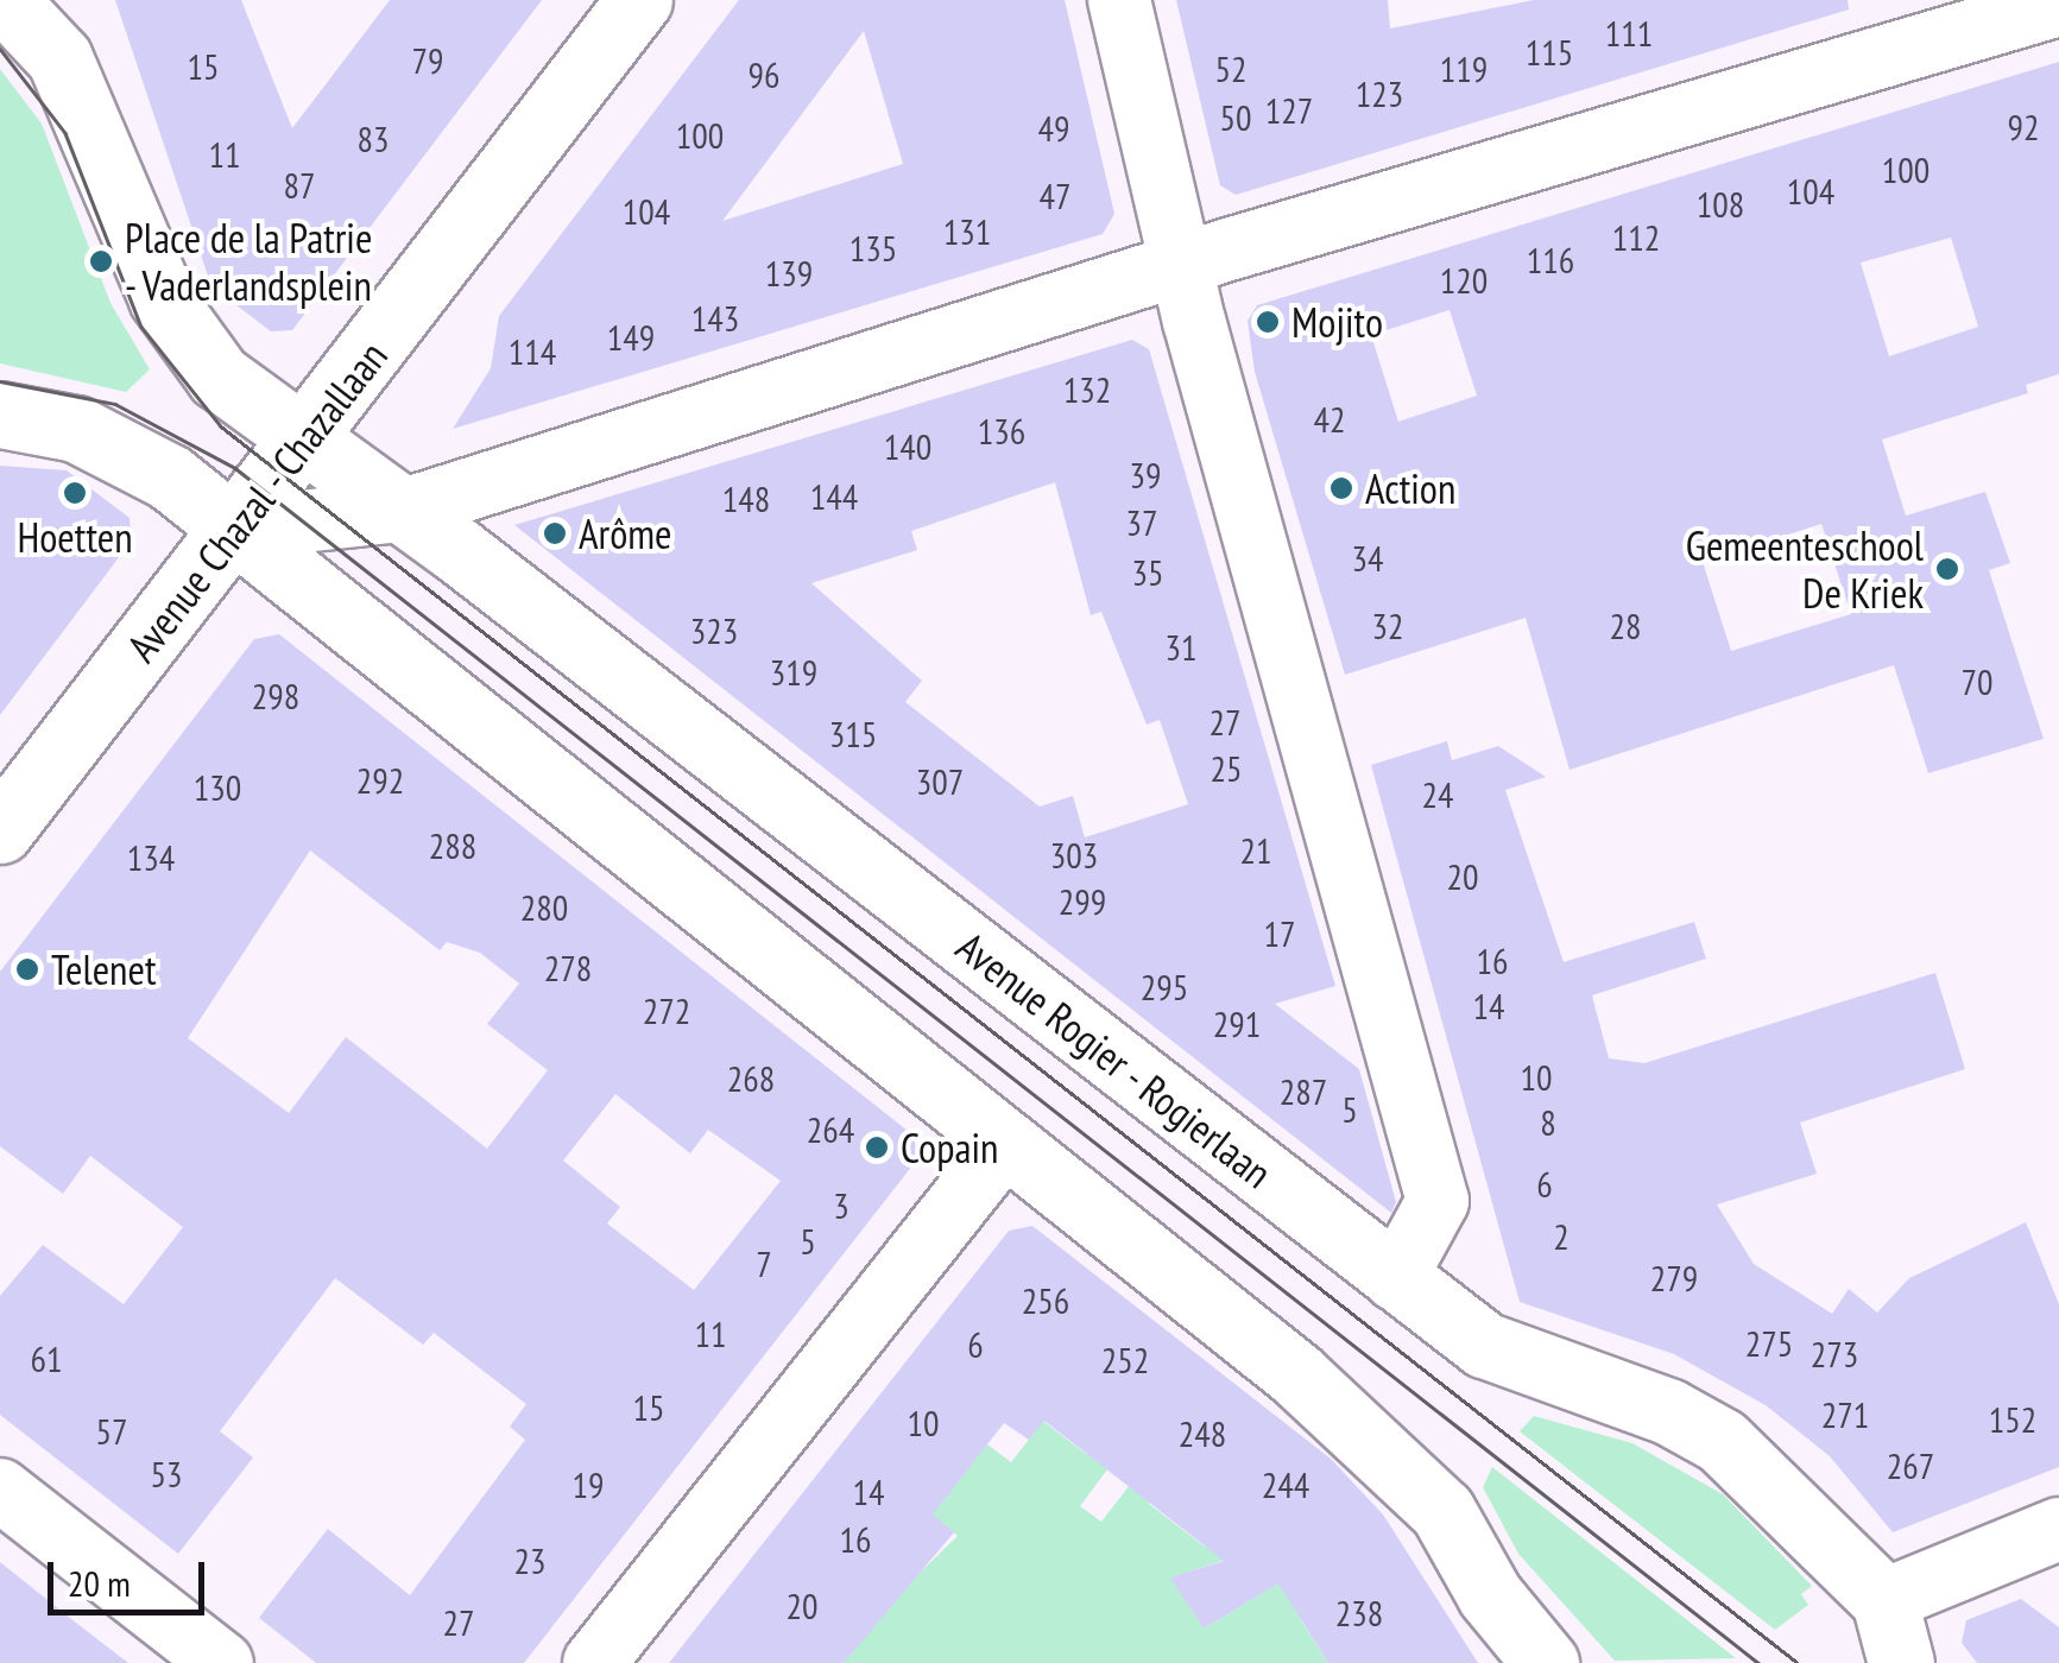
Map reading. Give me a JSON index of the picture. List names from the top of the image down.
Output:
{
  "streets": {
    "street": ["Avenue Chazal - Chazallaan", "Avenue Rogier - Rogierlaan"]
  },
  "crossings": [
    ["Avenue Chazal - Chazallaan", "Avenue Rogier - Rogierlaan"]
  ],
  "places": [
    "Place de la Patrie - Vaderlandsplein",
    "Mojito",
    "Action",
    "Hoetten",
    "Arôme",
    "Gemeenteschool De Kriek",
    "Telenet",
    "Copain"
  ],
  "house_numbers": [
    "111",
    "115",
    "79",
    "15",
    "52",
    "119",
    "96",
    "123",
    "127",
    "50",
    "92",
    "49",
    "100",
    "83",
    "11",
    "100",
    "87",
    "104",
    "47",
    "108",
    "104",
    "131",
    "112",
    "135",
    "116",
    "139",
    "120",
    "143",
    "149",
    "114",
    "132",
    "42",
    "136",
    "140",
    "39",
    "144",
    "148",
    "37",
    "34",
    "35",
    "32",
    "28",
    "323",
    "31",
    "319",
    "70",
    "298",
    "27",
    "315",
    "25",
    "292",
    "307",
    "130",
    "24",
    "288",
    "21",
    "303",
    "134",
    "20",
    "299",
    "280",
    "17",
    "16",
    "278",
    "295",
    "14",
    "272",
    "291",
    "10",
    "268",
    "287",
    "5",
    "8",
    "264",
    "6",
    "3",
    "2",
    "5",
    "7",
    "279",
    "256",
    "11",
    "275",
    "6",
    "273",
    "61",
    "252",
    "15",
    "271",
    "152",
    "10",
    "57",
    "248",
    "267",
    "53",
    "19",
    "244",
    "14",
    "16",
    "23",
    "20",
    "238",
    "27"
  ],
  "scale_bar": "20 m"
}
